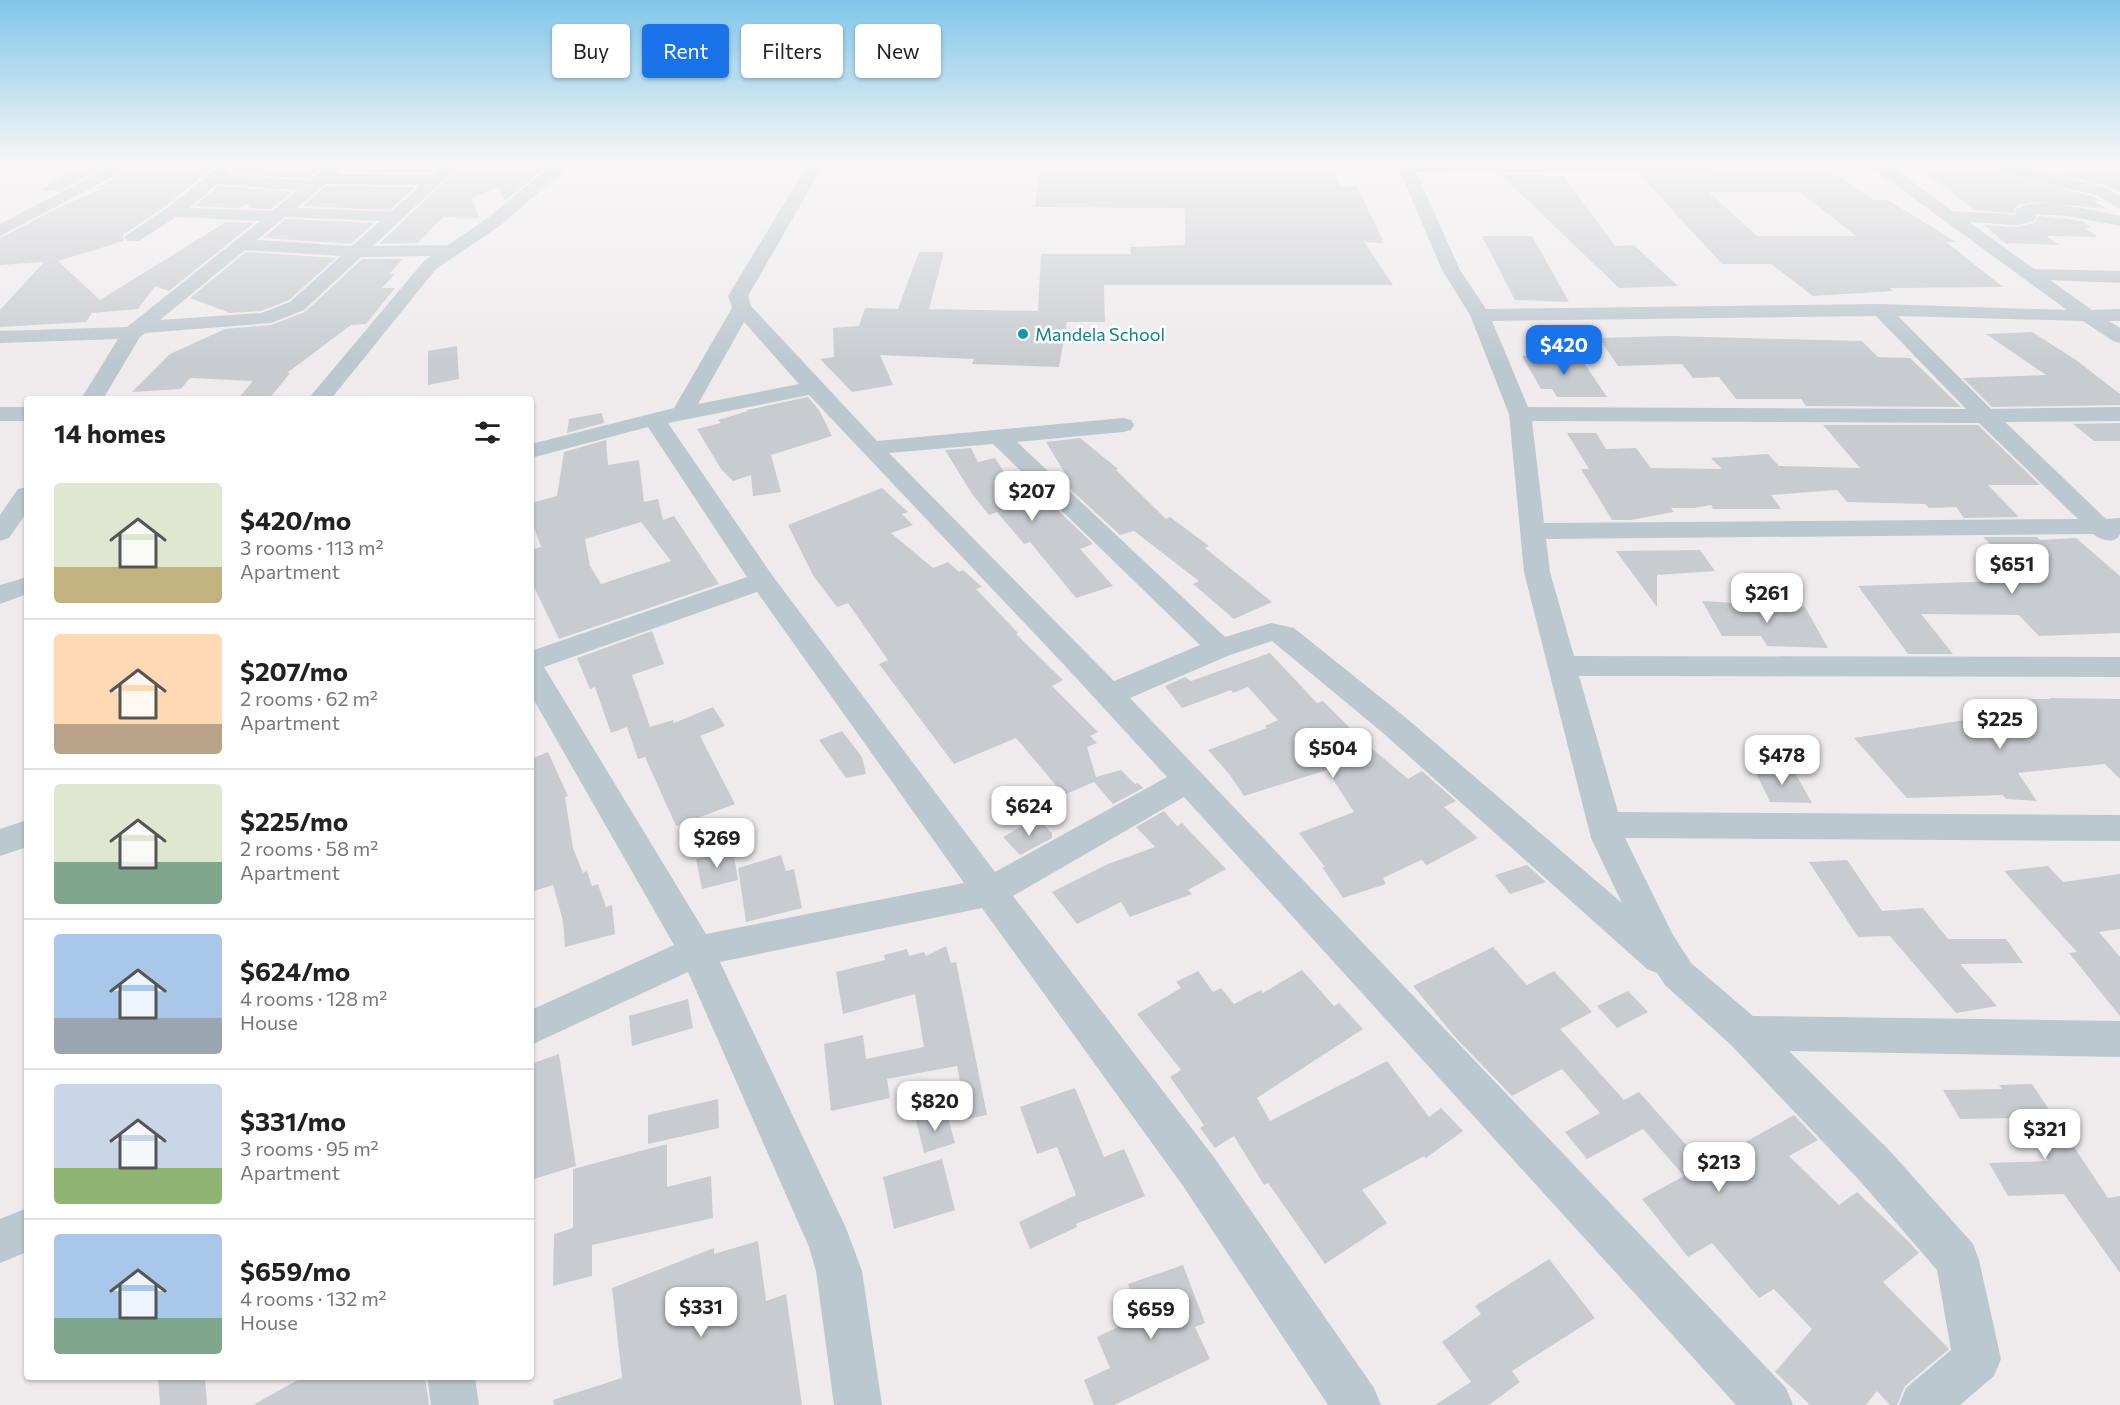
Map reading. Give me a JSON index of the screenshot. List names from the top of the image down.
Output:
{
  "places": ["Mandela School"],
  "page": {
    "chip": [
      "Buy",
      "Rent",
      "Filters",
      "New"
    ],
    "price": [
      "$420",
      "$207",
      "$651",
      "$261",
      "$225",
      "$504",
      "$478",
      "$624",
      "$269",
      "$820",
      "$321",
      "$213",
      "$331",
      "$659"
    ],
    "heading": "14 homes",
    "list": [
      {
        "name": "$420/mo",
        "note": "3 rooms · 113 m² · Apartment"
      },
      {
        "name": "$207/mo",
        "note": "2 rooms · 62 m² · Apartment"
      },
      {
        "name": "$225/mo",
        "note": "2 rooms · 58 m² · Apartment"
      },
      {
        "name": "$624/mo",
        "note": "4 rooms · 128 m² · House"
      },
      {
        "name": "$331/mo",
        "note": "3 rooms · 95 m² · Apartment"
      },
      {
        "name": "$659/mo",
        "note": "4 rooms · 132 m² · House"
      }
    ]
  }
}
